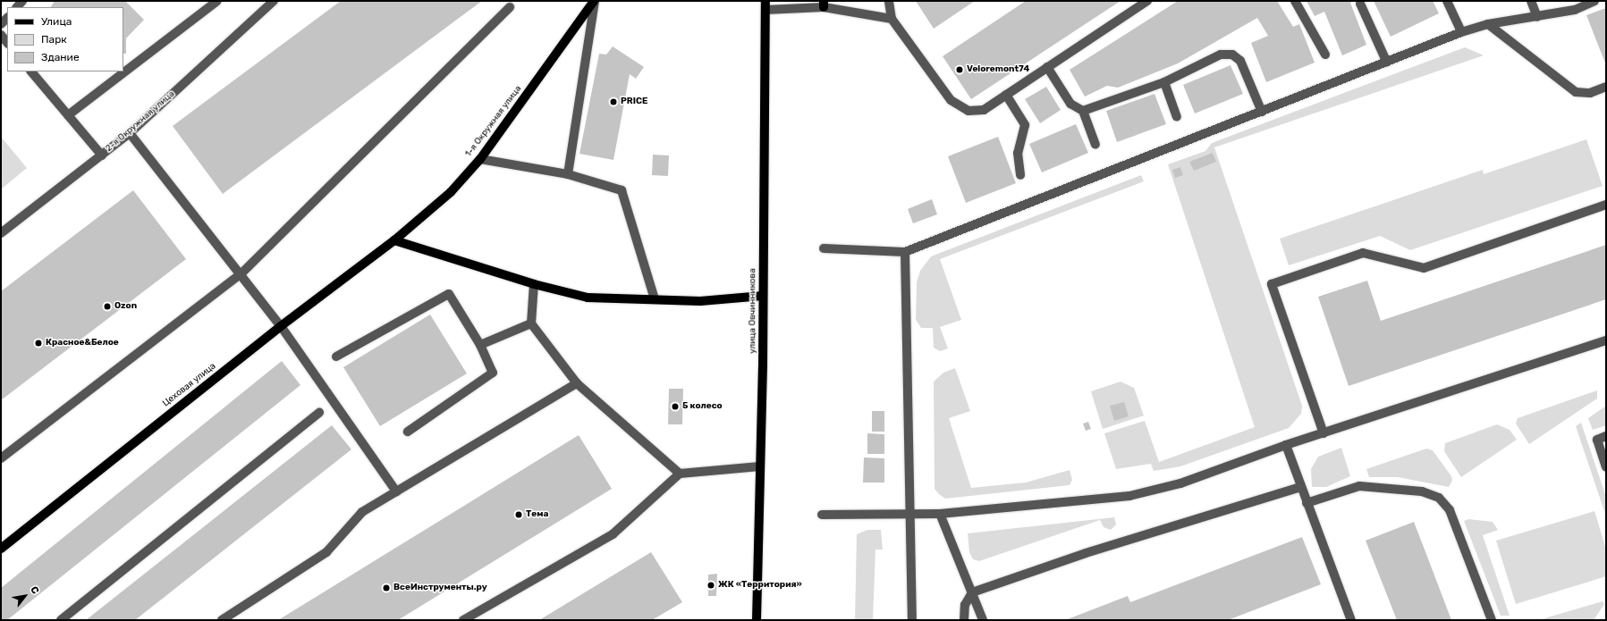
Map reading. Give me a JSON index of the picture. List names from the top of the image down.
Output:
{
  "streets": {
    "main road": ["1-я Окружная улица", "улица Овчинникова", "Цеховая улица"],
    "street": ["2-я Окружная улица"]
  },
  "crossings": [
    ["1-я Окружная улица", "Цеховая улица"]
  ],
  "places": [
    "Veloremont74",
    "PRICE",
    "Ozon",
    "Красное&Белое",
    "5 колесо",
    "Тема",
    "ЖК «Территория»",
    "ВсеИнструменты.ру"
  ],
  "legend": ["Улица", "Парк", "Здание"],
  "north": "top right"
}
